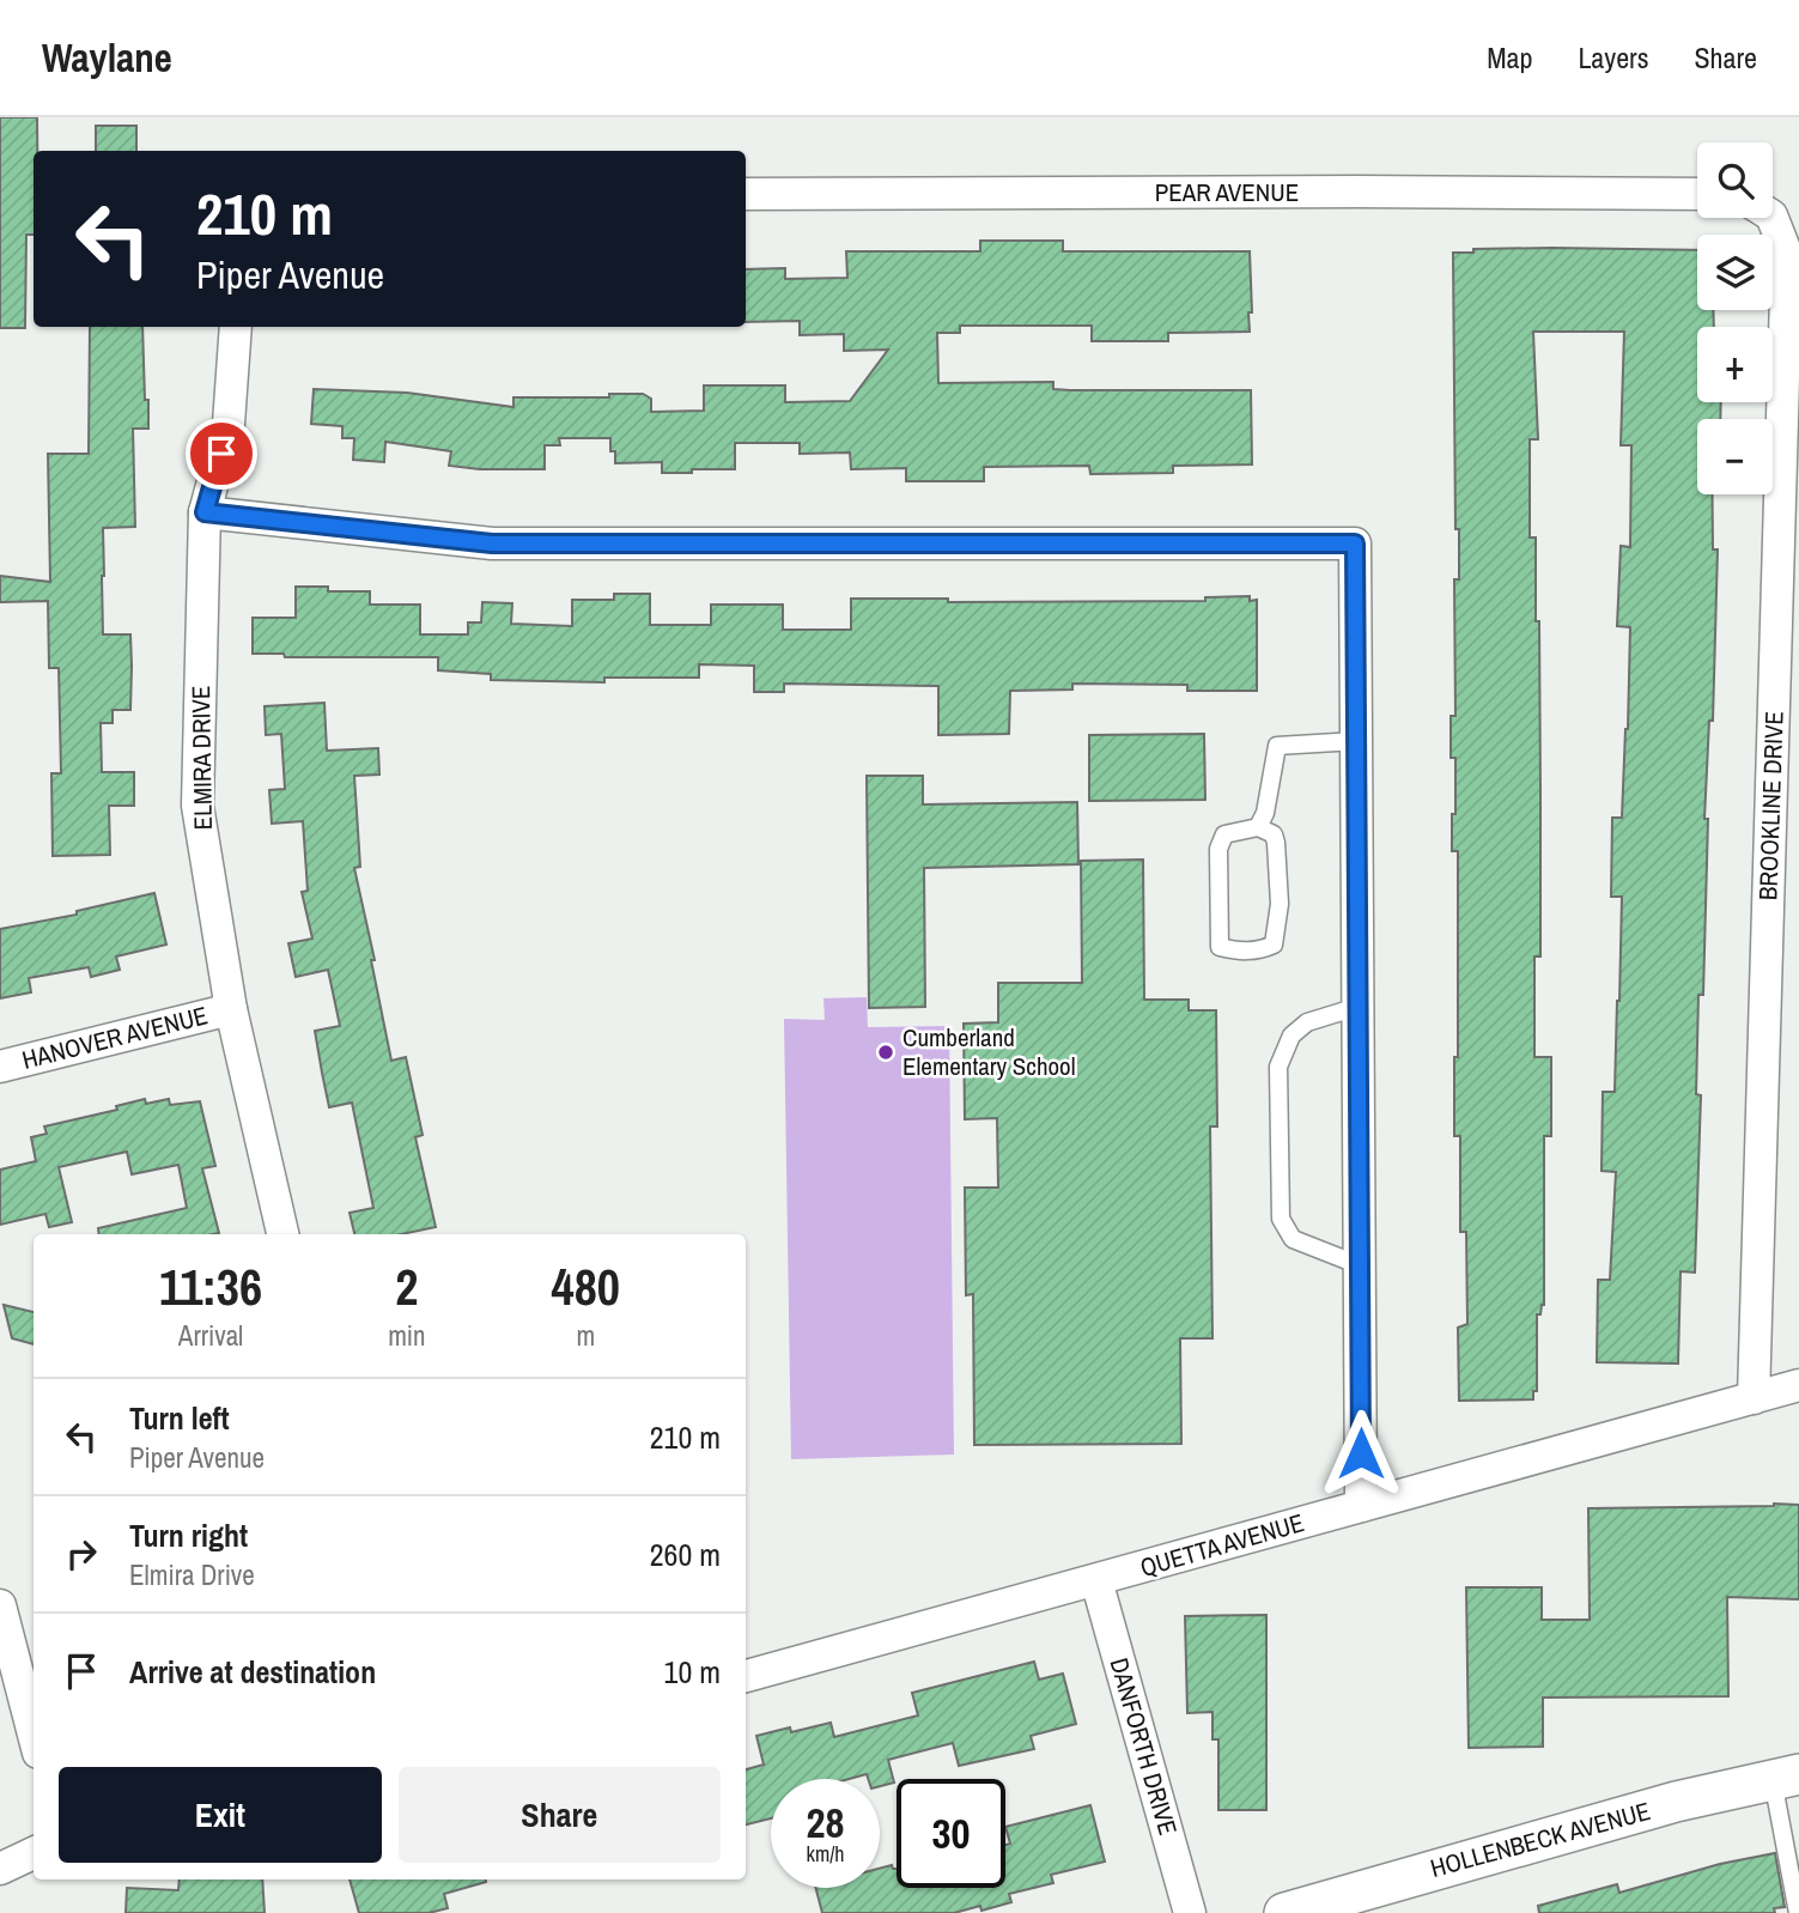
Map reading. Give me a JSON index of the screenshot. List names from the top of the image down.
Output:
{
  "streets": {
    "street": [
      "PEAR AVENUE",
      "ELMIRA DRIVE",
      "BROOKLINE DRIVE",
      "HANOVER AVENUE",
      "QUETTA AVENUE",
      "DANFORTH DRIVE",
      "HOLLENBECK AVENUE"
    ]
  },
  "crossings": [
    ["ELMIRA DRIVE", "HANOVER AVENUE"],
    ["BROOKLINE DRIVE", "QUETTA AVENUE"],
    ["QUETTA AVENUE", "DANFORTH DRIVE"]
  ],
  "places": ["Cumberland Elementary School"],
  "page": {
    "header": "Waylane",
    "nav": ["Map", "Layers", "Share"],
    "map_buttons": ["+", "−"],
    "turn": ["210 m", "Piper Avenue"],
    "eta": [
      "11:36",
      "Arrival",
      "2",
      "min",
      "480",
      "m"
    ],
    "list": [
      {
        "name": "Turn left",
        "note": "Piper Avenue",
        "value": "210 m"
      },
      {
        "name": "Turn right",
        "note": "Elmira Drive",
        "value": "260 m"
      },
      {
        "name": "Arrive at destination",
        "value": "10 m"
      }
    ],
    "buttons": ["Exit", "Share"],
    "speed": "28 km/h",
    "limit": "30"
  }
}
